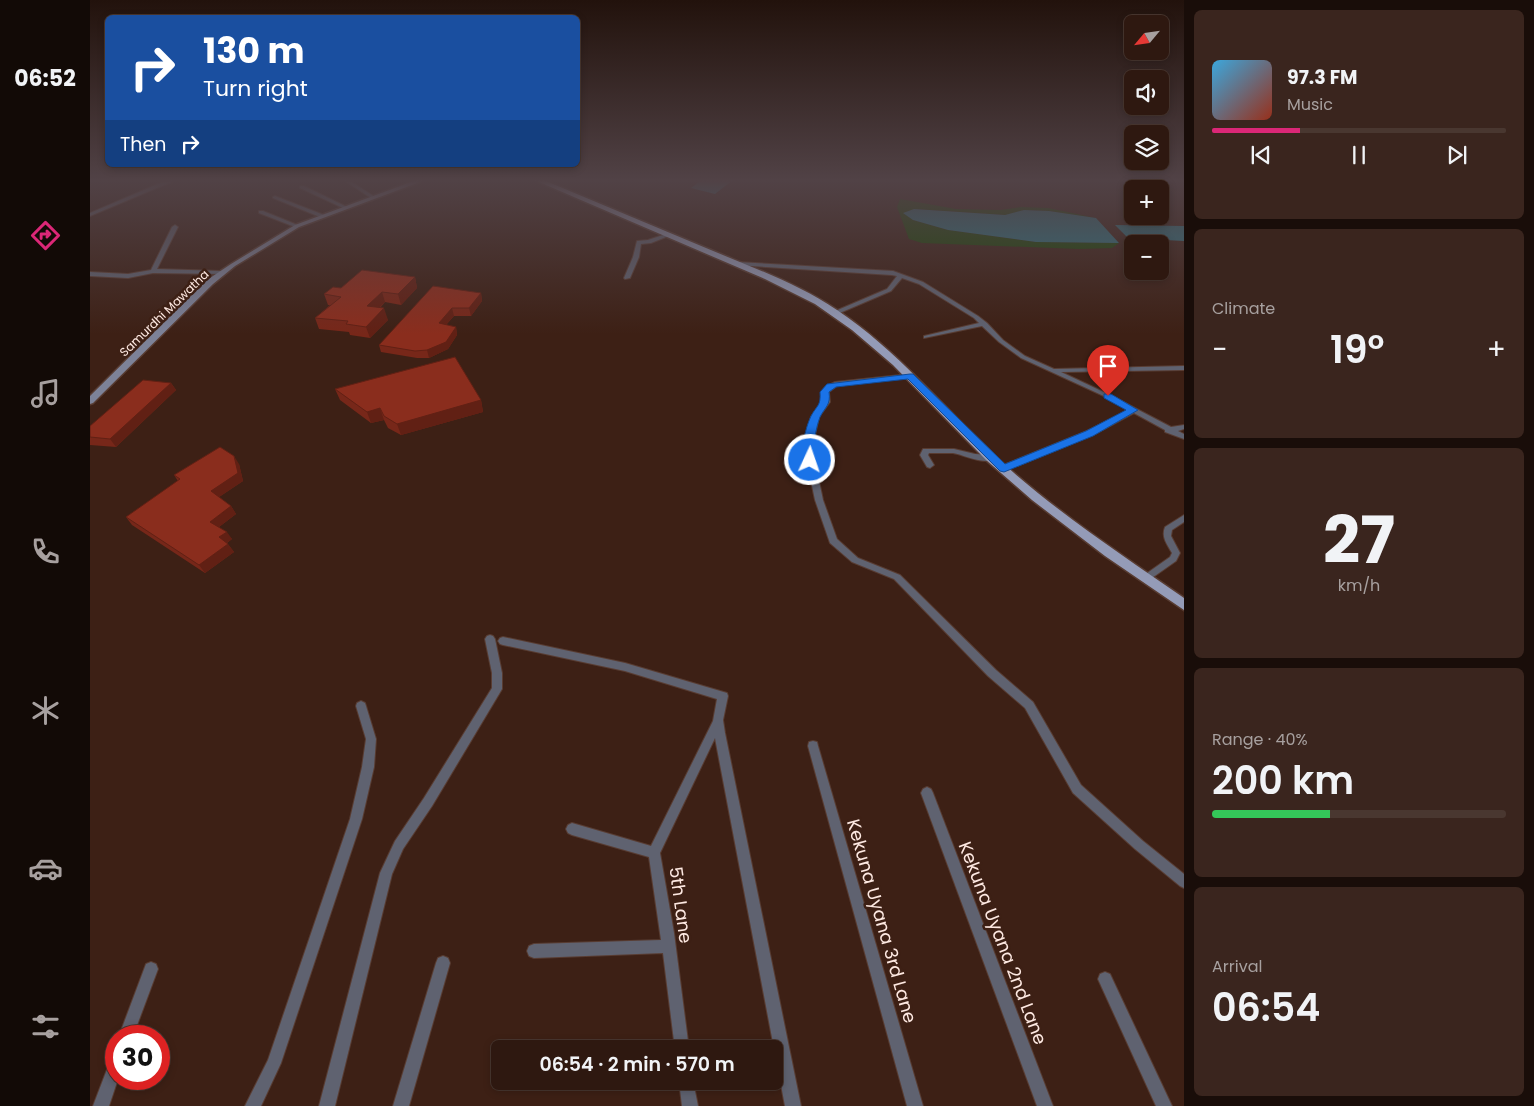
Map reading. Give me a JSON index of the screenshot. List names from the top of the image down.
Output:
{
  "streets": {
    "main road": ["Samurdhi Mawatha"],
    "street": ["5th Lane", "Kekuna Uyana 3rd Lane", "Kekuna Uyana 2nd Lane"]
  },
  "north": "bottom left",
  "page": {
    "tabs": "06:52",
    "map_buttons": ["+", "−"],
    "turn": ["130 m", "Turn right"],
    "song": ["97.3 FM", "Music"],
    "then": "Then",
    "tile": [
      "Climate",
      ["27", "km/h"],
      ["Range · 40%", "200 km"],
      ["Arrival", "06:54"]
    ],
    "heat": ["−", "19°", "+"],
    "limit": "30",
    "trip": "06:54 · 2 min · 570 m"
  }
}
